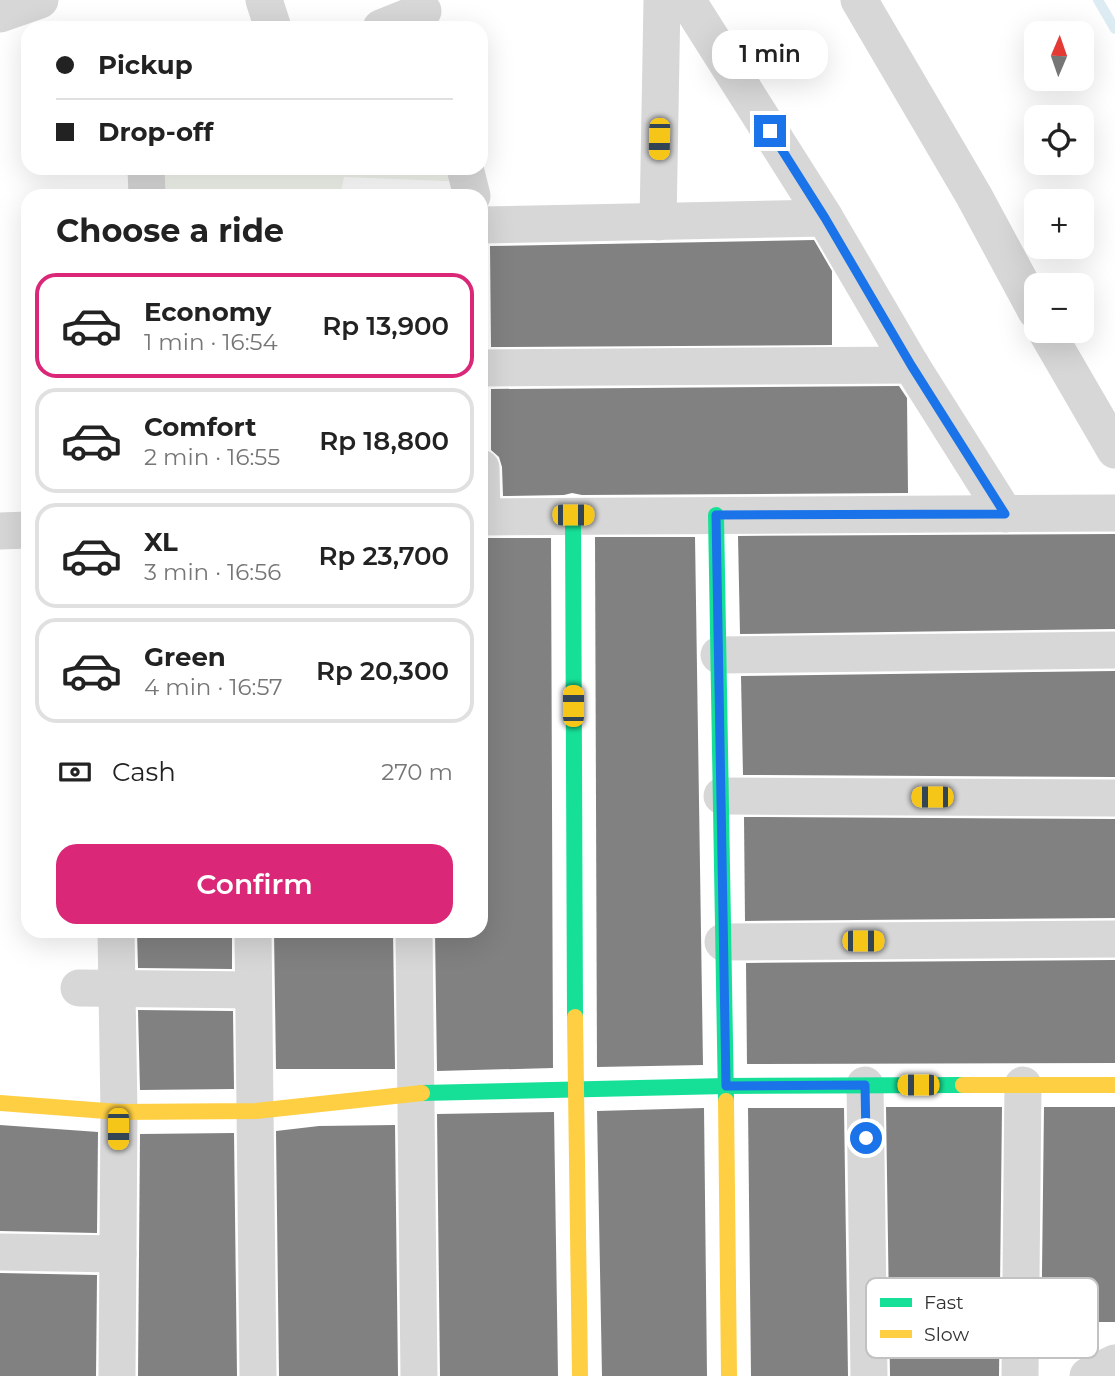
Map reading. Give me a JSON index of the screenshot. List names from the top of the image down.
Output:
{
  "legend": ["Fast", "Slow"],
  "north": "top",
  "page": {
    "map_buttons": ["+", "−"],
    "banner": ["Pickup", "Drop-off"],
    "bubble": "1 min",
    "heading": "Choose a ride",
    "list": [
      {
        "name": "Economy",
        "note": "1 min · 16:54",
        "value": "Rp 13,900"
      },
      {
        "name": "Comfort",
        "note": "2 min · 16:55",
        "value": "Rp 18,800"
      },
      {
        "name": "XL",
        "note": "3 min · 16:56",
        "value": "Rp 23,700"
      },
      {
        "name": "Green",
        "note": "4 min · 16:57",
        "value": "Rp 20,300"
      }
    ],
    "pay": ["Cash", "270 m"],
    "buttons": "Confirm"
  }
}
